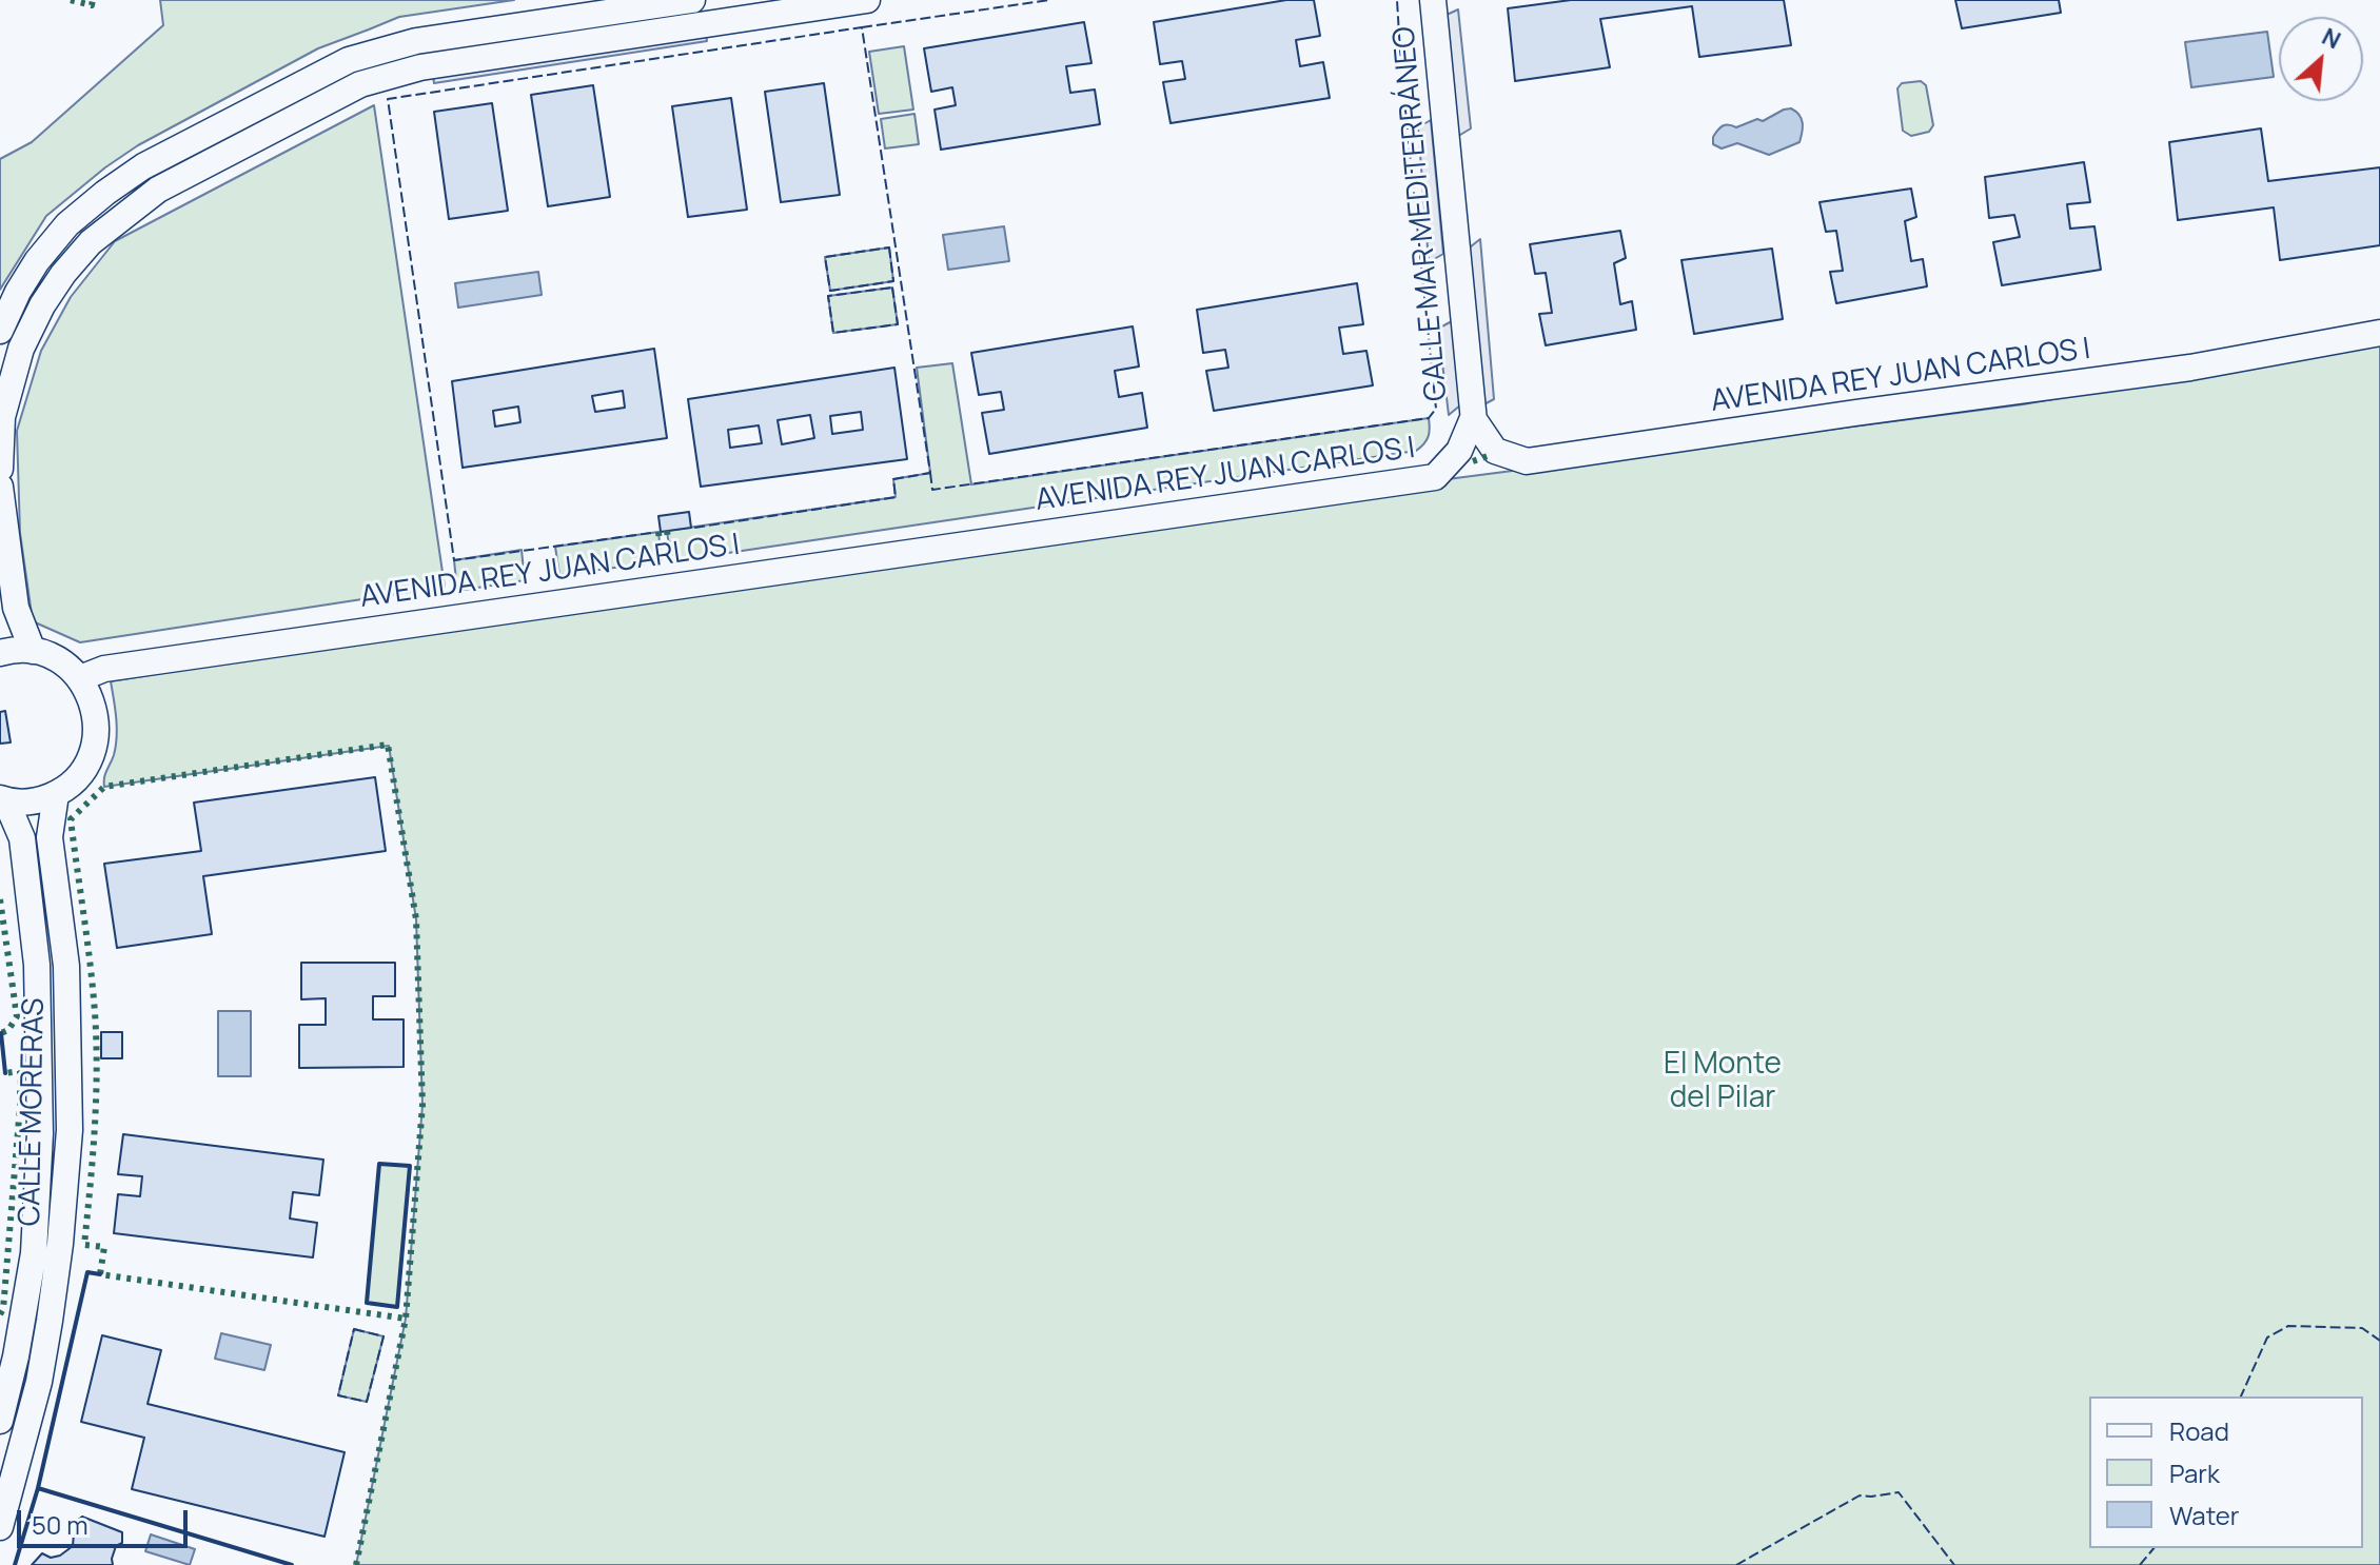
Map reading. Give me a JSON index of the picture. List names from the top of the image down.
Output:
{
  "streets": {
    "street": ["CALLE MAR MEDITERRÁNEO", "AVENIDA REY JUAN CARLOS I", "CALLE MORERAS"]
  },
  "crossings": [
    ["CALLE MAR MEDITERRÁNEO", "AVENIDA REY JUAN CARLOS I"]
  ],
  "parks": ["El Monte del Pilar"],
  "legend": ["Road", "Park", "Water"],
  "scale_bar": "50 m",
  "north": "top right"
}
